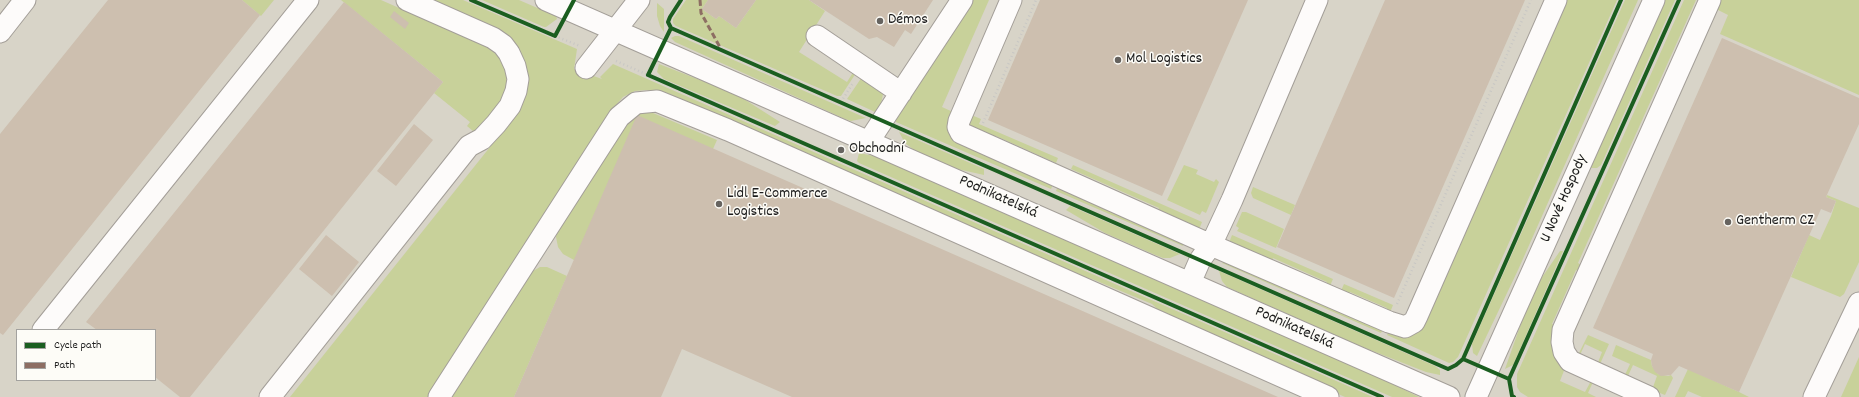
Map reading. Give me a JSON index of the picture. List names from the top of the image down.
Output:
{
  "streets": {
    "street": ["Podnikatelská", "U Nové Hospody"]
  },
  "places": [
    "Démos",
    "Mol Logistics",
    "Obchodní",
    "Lidl E-Commerce Logistics",
    "Gentherm CZ"
  ],
  "legend": ["Cycle path", "Path"]
}
